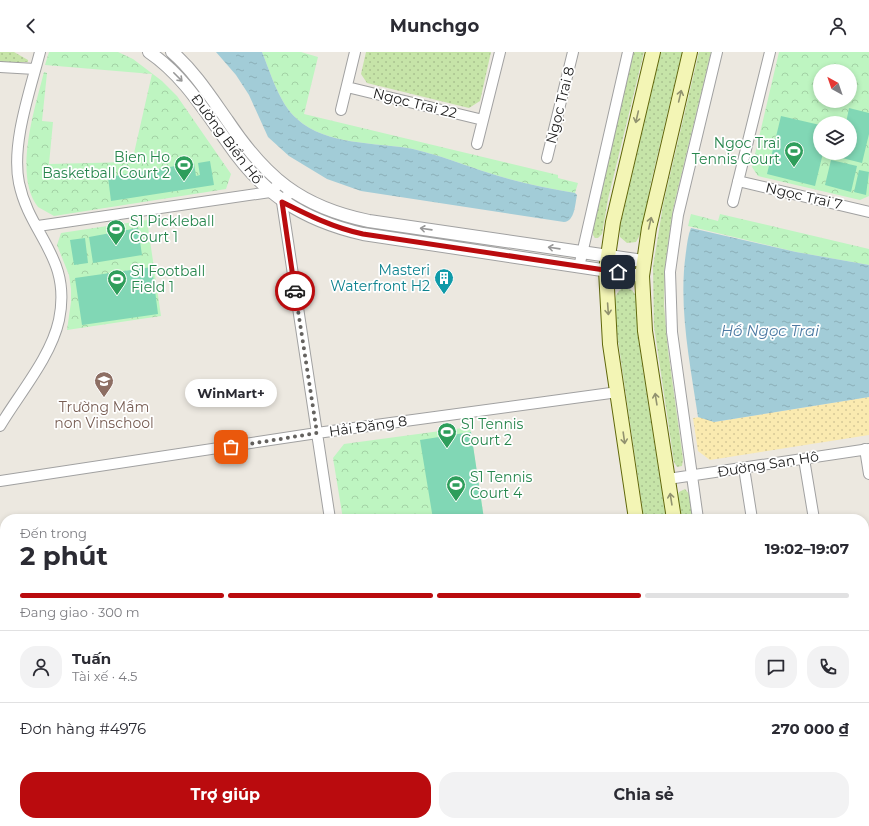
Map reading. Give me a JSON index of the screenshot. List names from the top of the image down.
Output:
{
  "streets": {
    "street": [
      "Ngọc Trai 22",
      "Ngọc Trai 8",
      "Đường Biển Hồ",
      "Ngọc Trai 7",
      "Hải Đăng 8",
      "Đường San Hô"
    ]
  },
  "water": ["Hồ Ngọc Trai"],
  "places": {
    "sports": [
      "Ngoc Trai Tennis Court",
      "Bien Ho Basketball Court 2",
      "S1 Pickleball Court 1",
      "S1 Football Field 1",
      "S1 Tennis Court 2",
      "S1 Tennis Court 4"
    ],
    "building": ["Masteri Waterfront H2"],
    "school or university": ["Trường Mầm non Vinschool"],
    "other": ["WinMart+"]
  },
  "north": "top left",
  "page": {
    "header": "Munchgo",
    "bubble": "WinMart+",
    "heading": ["2 phút", "Đến trong", "19:02–19:07"],
    "panel": [
      "Tuấn",
      "Tài xế · 4.5",
      "Đơn hàng #4976",
      "270 000 ₫"
    ],
    "bar": "Đang giao · 300 m",
    "buttons": ["Trợ giúp", "Chia sẻ"]
  }
}
